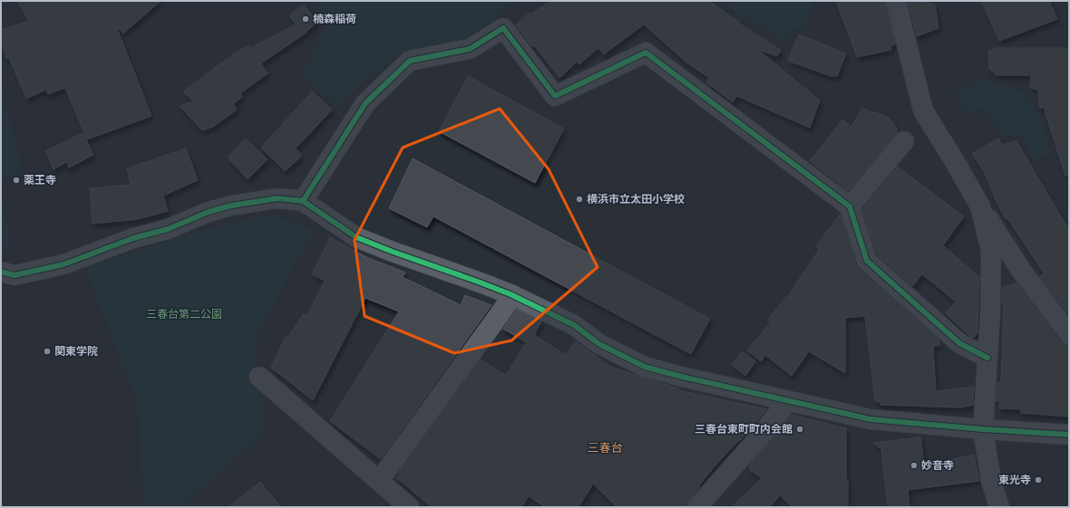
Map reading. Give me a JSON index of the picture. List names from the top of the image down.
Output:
{
  "districts": ["三春台"],
  "parks": ["三春台第二公園"],
  "places": [
    "楠森稲荷",
    "薬王寺",
    "横浜市立太田小学校",
    "関東学院",
    "三春台東町町内会館",
    "妙音寺",
    "東光寺"
  ]
}
